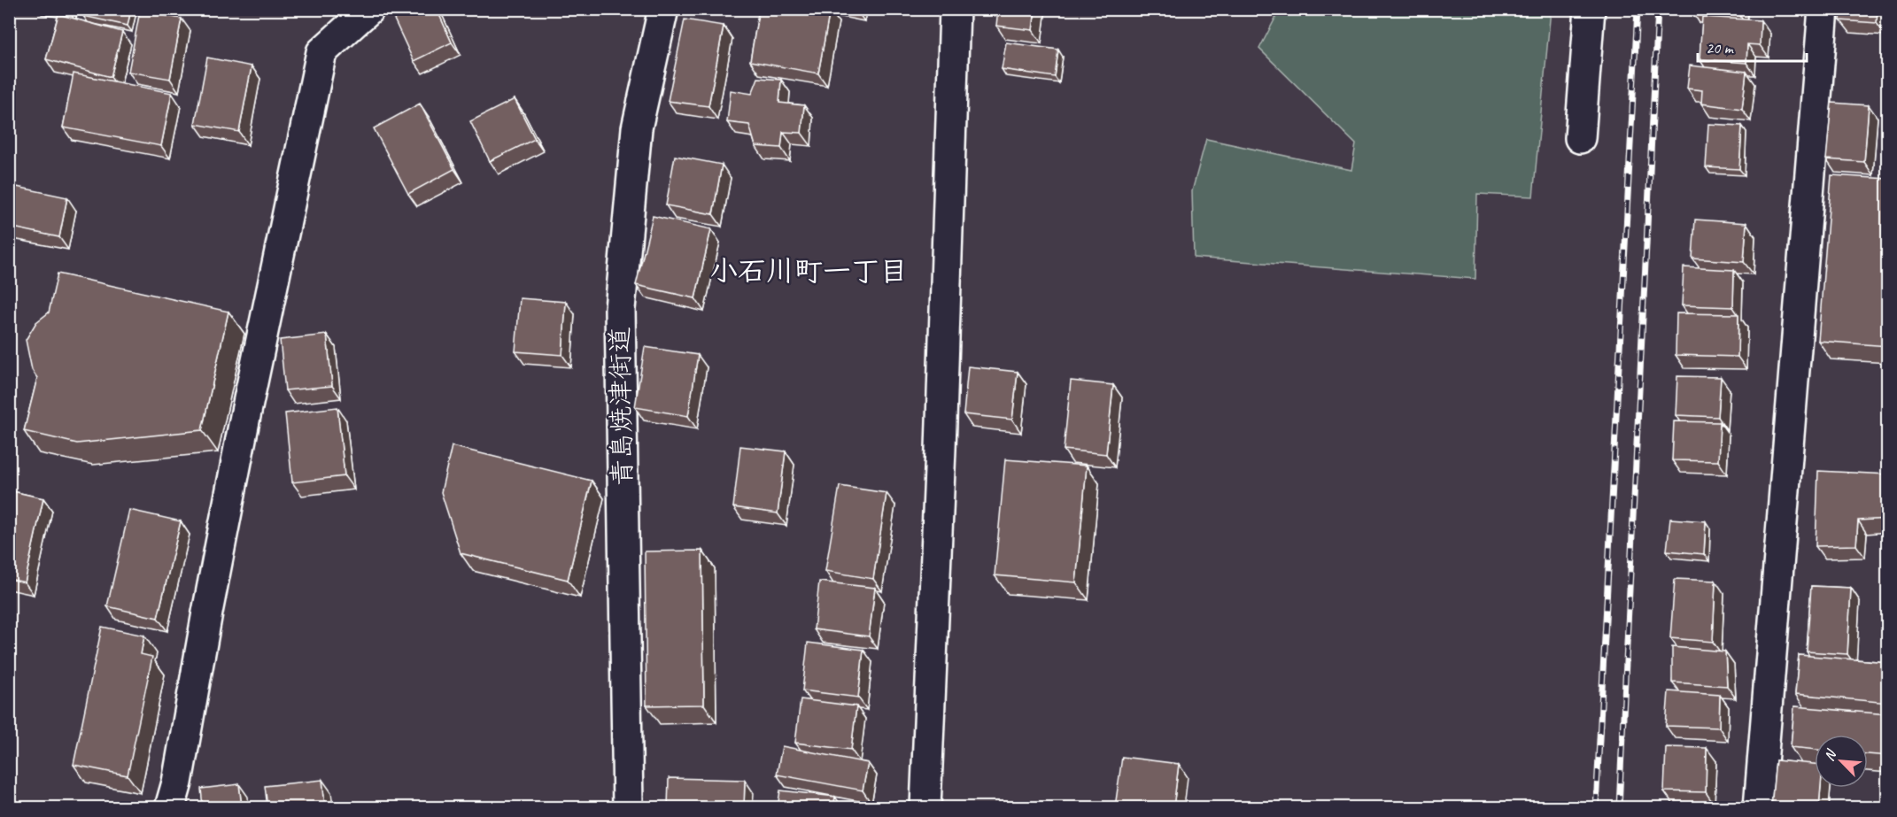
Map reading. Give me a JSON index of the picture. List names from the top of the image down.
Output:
{
  "streets": {
    "street": ["青島焼津街道"]
  },
  "districts": ["小石川町一丁目"],
  "scale_bar": "20 m",
  "north": "top left"
}
